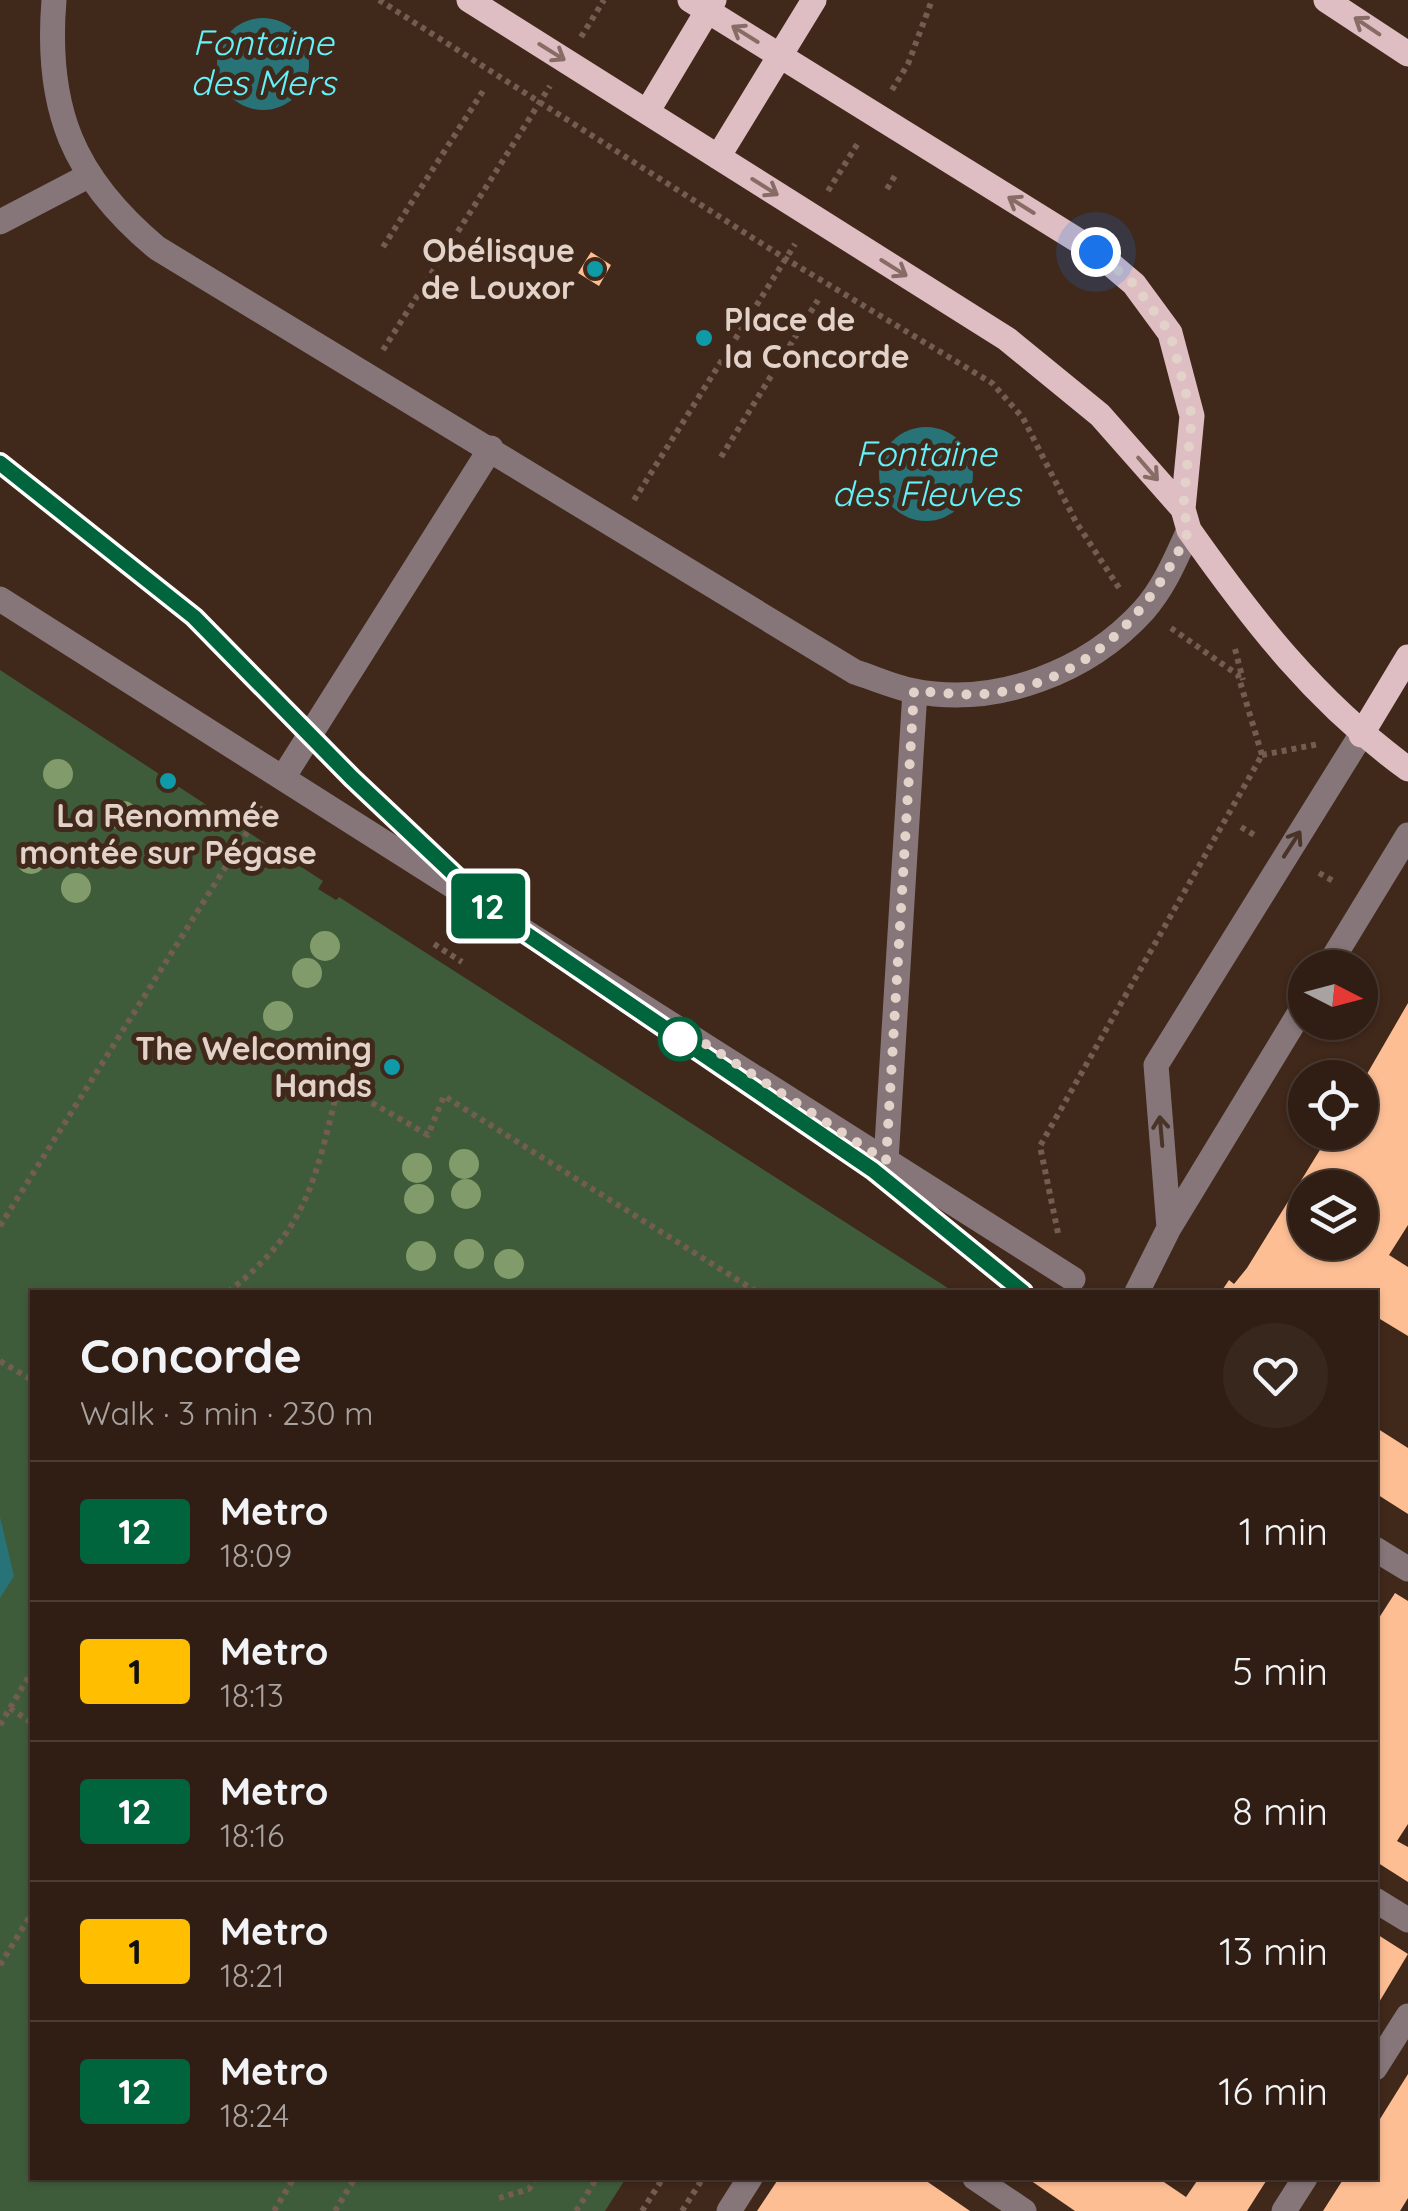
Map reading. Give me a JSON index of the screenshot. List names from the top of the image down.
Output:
{
  "water": ["Fontaine des Mers", "Fontaine des Fleuves"],
  "places": [
    "Obélisque de Louxor",
    "Place de la Concorde",
    "La Renommée montée sur Pégase",
    "The Welcoming Hands"
  ],
  "lines": ["metro line 12"],
  "north": "right",
  "page": {
    "on_map": "12",
    "heading": ["Concorde", "Walk · 3 min · 230 m"],
    "list": [
      {
        "mark": "12",
        "name": "Metro",
        "note": "18:09",
        "value": "1 min"
      },
      {
        "mark": "1",
        "name": "Metro",
        "note": "18:13",
        "value": "5 min"
      },
      {
        "mark": "12",
        "name": "Metro",
        "note": "18:16",
        "value": "8 min"
      },
      {
        "mark": "1",
        "name": "Metro",
        "note": "18:21",
        "value": "13 min"
      },
      {
        "mark": "12",
        "name": "Metro",
        "note": "18:24",
        "value": "16 min"
      }
    ]
  }
}
